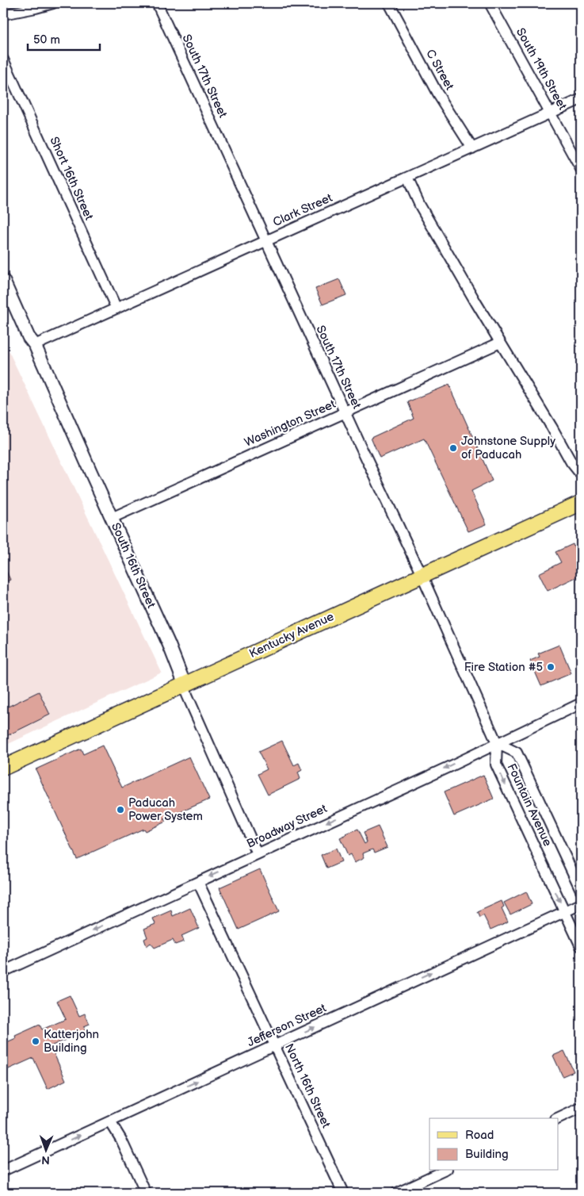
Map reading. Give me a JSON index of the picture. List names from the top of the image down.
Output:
{
  "streets": {
    "main road": ["Kentucky Avenue"],
    "street": [
      "South 19th Street",
      "C Street",
      "South 17th Street",
      "Short 16th Street",
      "Clark Street",
      "Washington Street",
      "South 16th Street",
      "Fountain Avenue",
      "Broadway Street",
      "Jefferson Street",
      "North 16th Street"
    ]
  },
  "crossings": [
    ["South 19th Street", "Clark Street"],
    ["C Street", "Clark Street"],
    ["South 17th Street", "Clark Street"],
    ["South 17th Street", "Washington Street"],
    ["South 17th Street", "Kentucky Avenue"],
    ["South 17th Street", "Fountain Avenue"],
    ["South 17th Street", "Broadway Street"],
    ["Short 16th Street", "Clark Street"],
    ["Clark Street", "South 16th Street"],
    ["Washington Street", "South 16th Street"],
    ["South 16th Street", "Kentucky Avenue"],
    ["South 16th Street", "Broadway Street"],
    ["Fountain Avenue", "Broadway Street"],
    ["Fountain Avenue", "Jefferson Street"],
    ["Broadway Street", "North 16th Street"],
    ["Jefferson Street", "North 16th Street"]
  ],
  "one_way": ["Broadway Street", "Jefferson Street"],
  "places": [
    "Johnstone Supply of Paducah",
    "Fire Station #5",
    "Paducah Power System",
    "Katterjohn Building"
  ],
  "legend": ["Road", "Building"],
  "scale_bar": "50 m",
  "north": "bottom"
}
